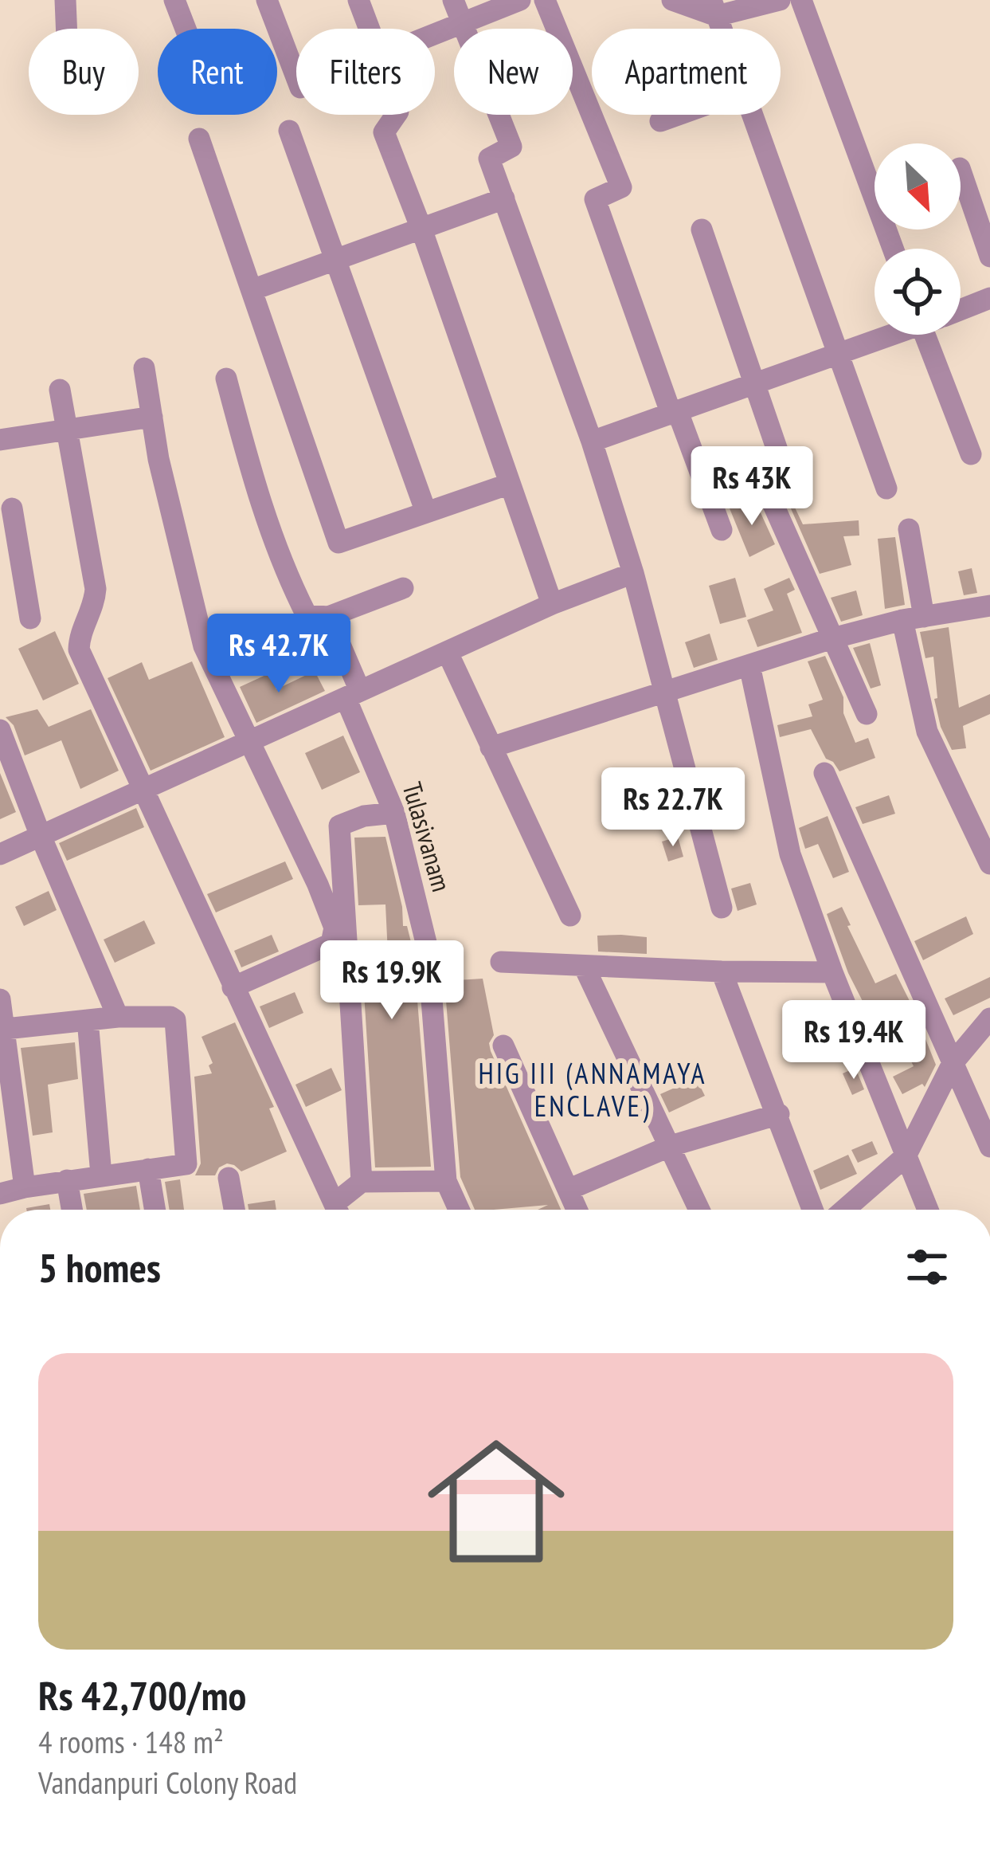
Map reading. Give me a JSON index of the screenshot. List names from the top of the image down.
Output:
{
  "streets": {
    "street": ["Tulasivanam"]
  },
  "districts": ["HIG III (ANNAMAYA ENCLAVE)"],
  "north": "bottom right",
  "page": {
    "chip": [
      "Buy",
      "Rent",
      "Filters",
      "New",
      "Apartment"
    ],
    "price": [
      "Rs 43K",
      "Rs 42.7K",
      "Rs 22.7K",
      "Rs 19.9K",
      "Rs 19.4K"
    ],
    "heading": "5 homes",
    "list": [
      {
        "name": "Rs 42,700/mo",
        "note": "4 rooms · 148 m² · Vandanpuri Colony Road"
      }
    ]
  }
}
